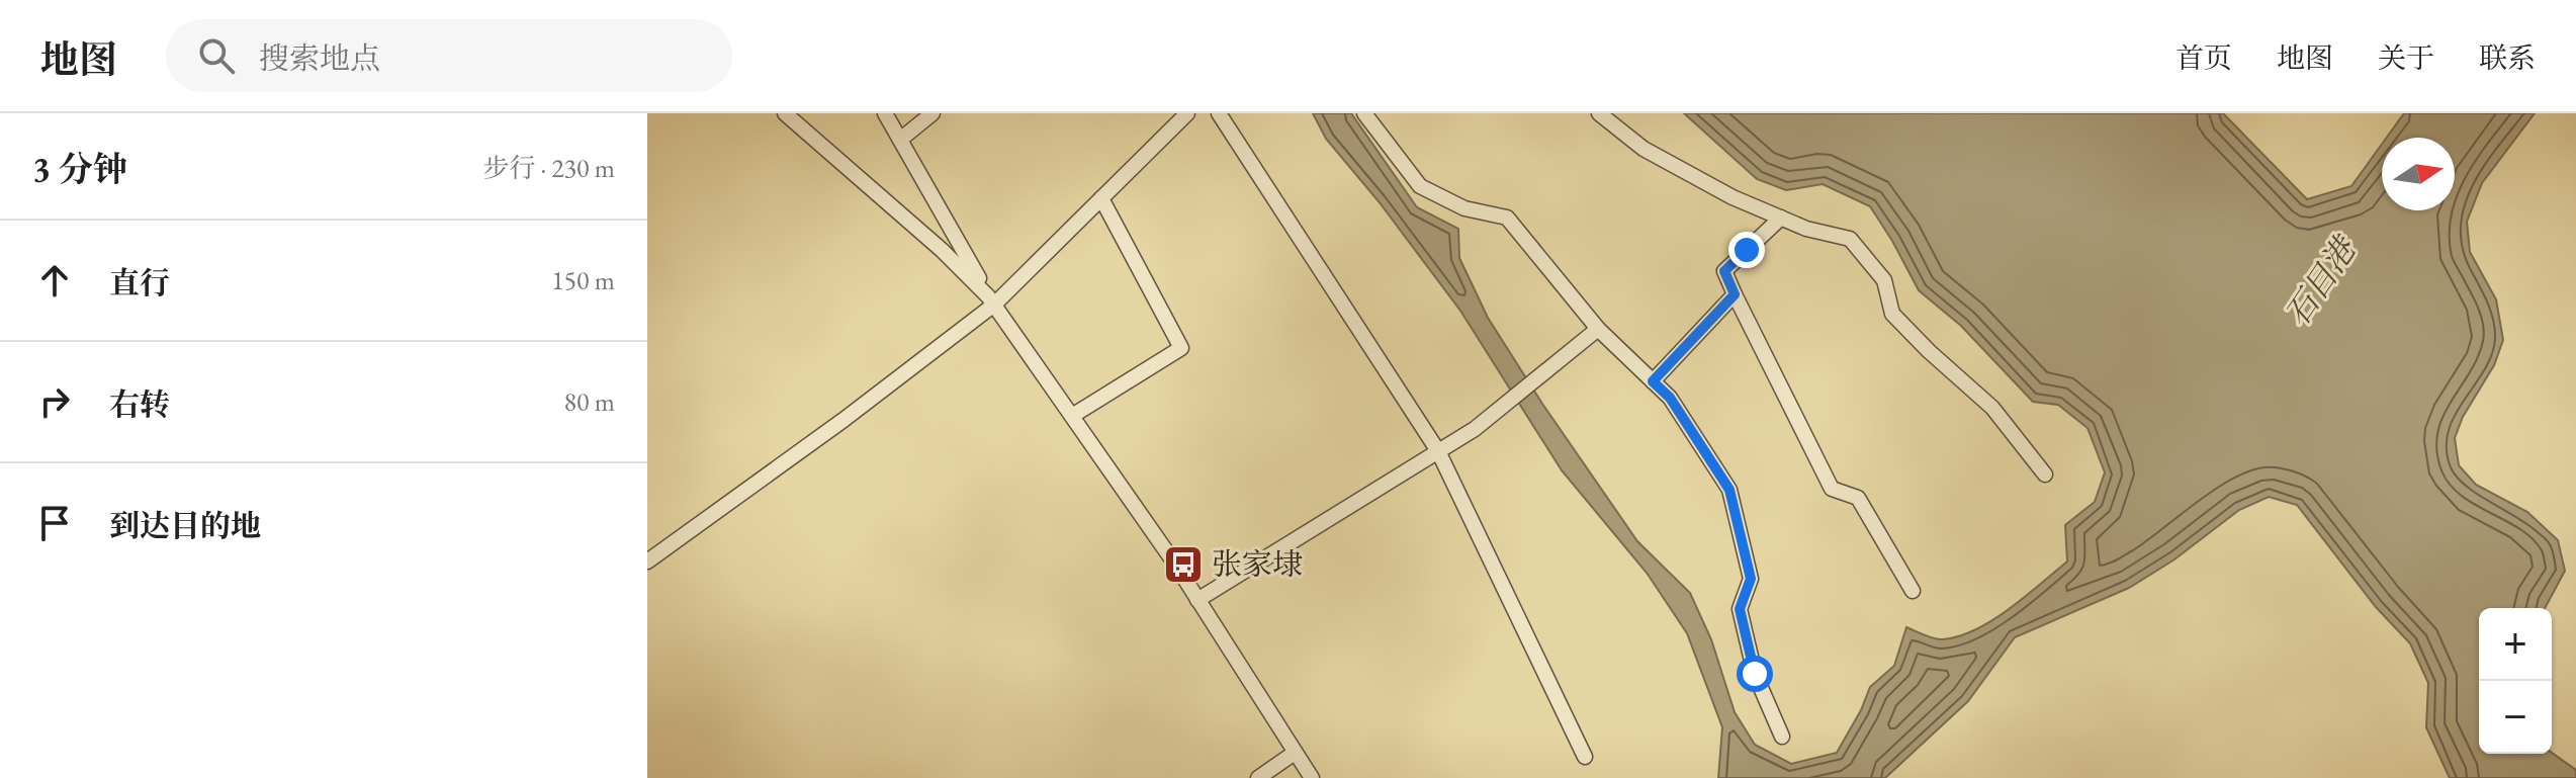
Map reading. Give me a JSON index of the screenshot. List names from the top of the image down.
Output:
{
  "water": ["石目港"],
  "places": {
    "bus stop": ["张家埭"]
  },
  "north": "right",
  "page": {
    "header": "地图",
    "search": "搜索地点",
    "nav": [
      "首页",
      "地图",
      "关于",
      "联系"
    ],
    "heading": ["3 分钟", "步行 · 230 m"],
    "list": [
      ["直行", "150 m"],
      ["右转", "80 m"],
      "到达目的地"
    ],
    "map_buttons": ["+", "−"]
  }
}
